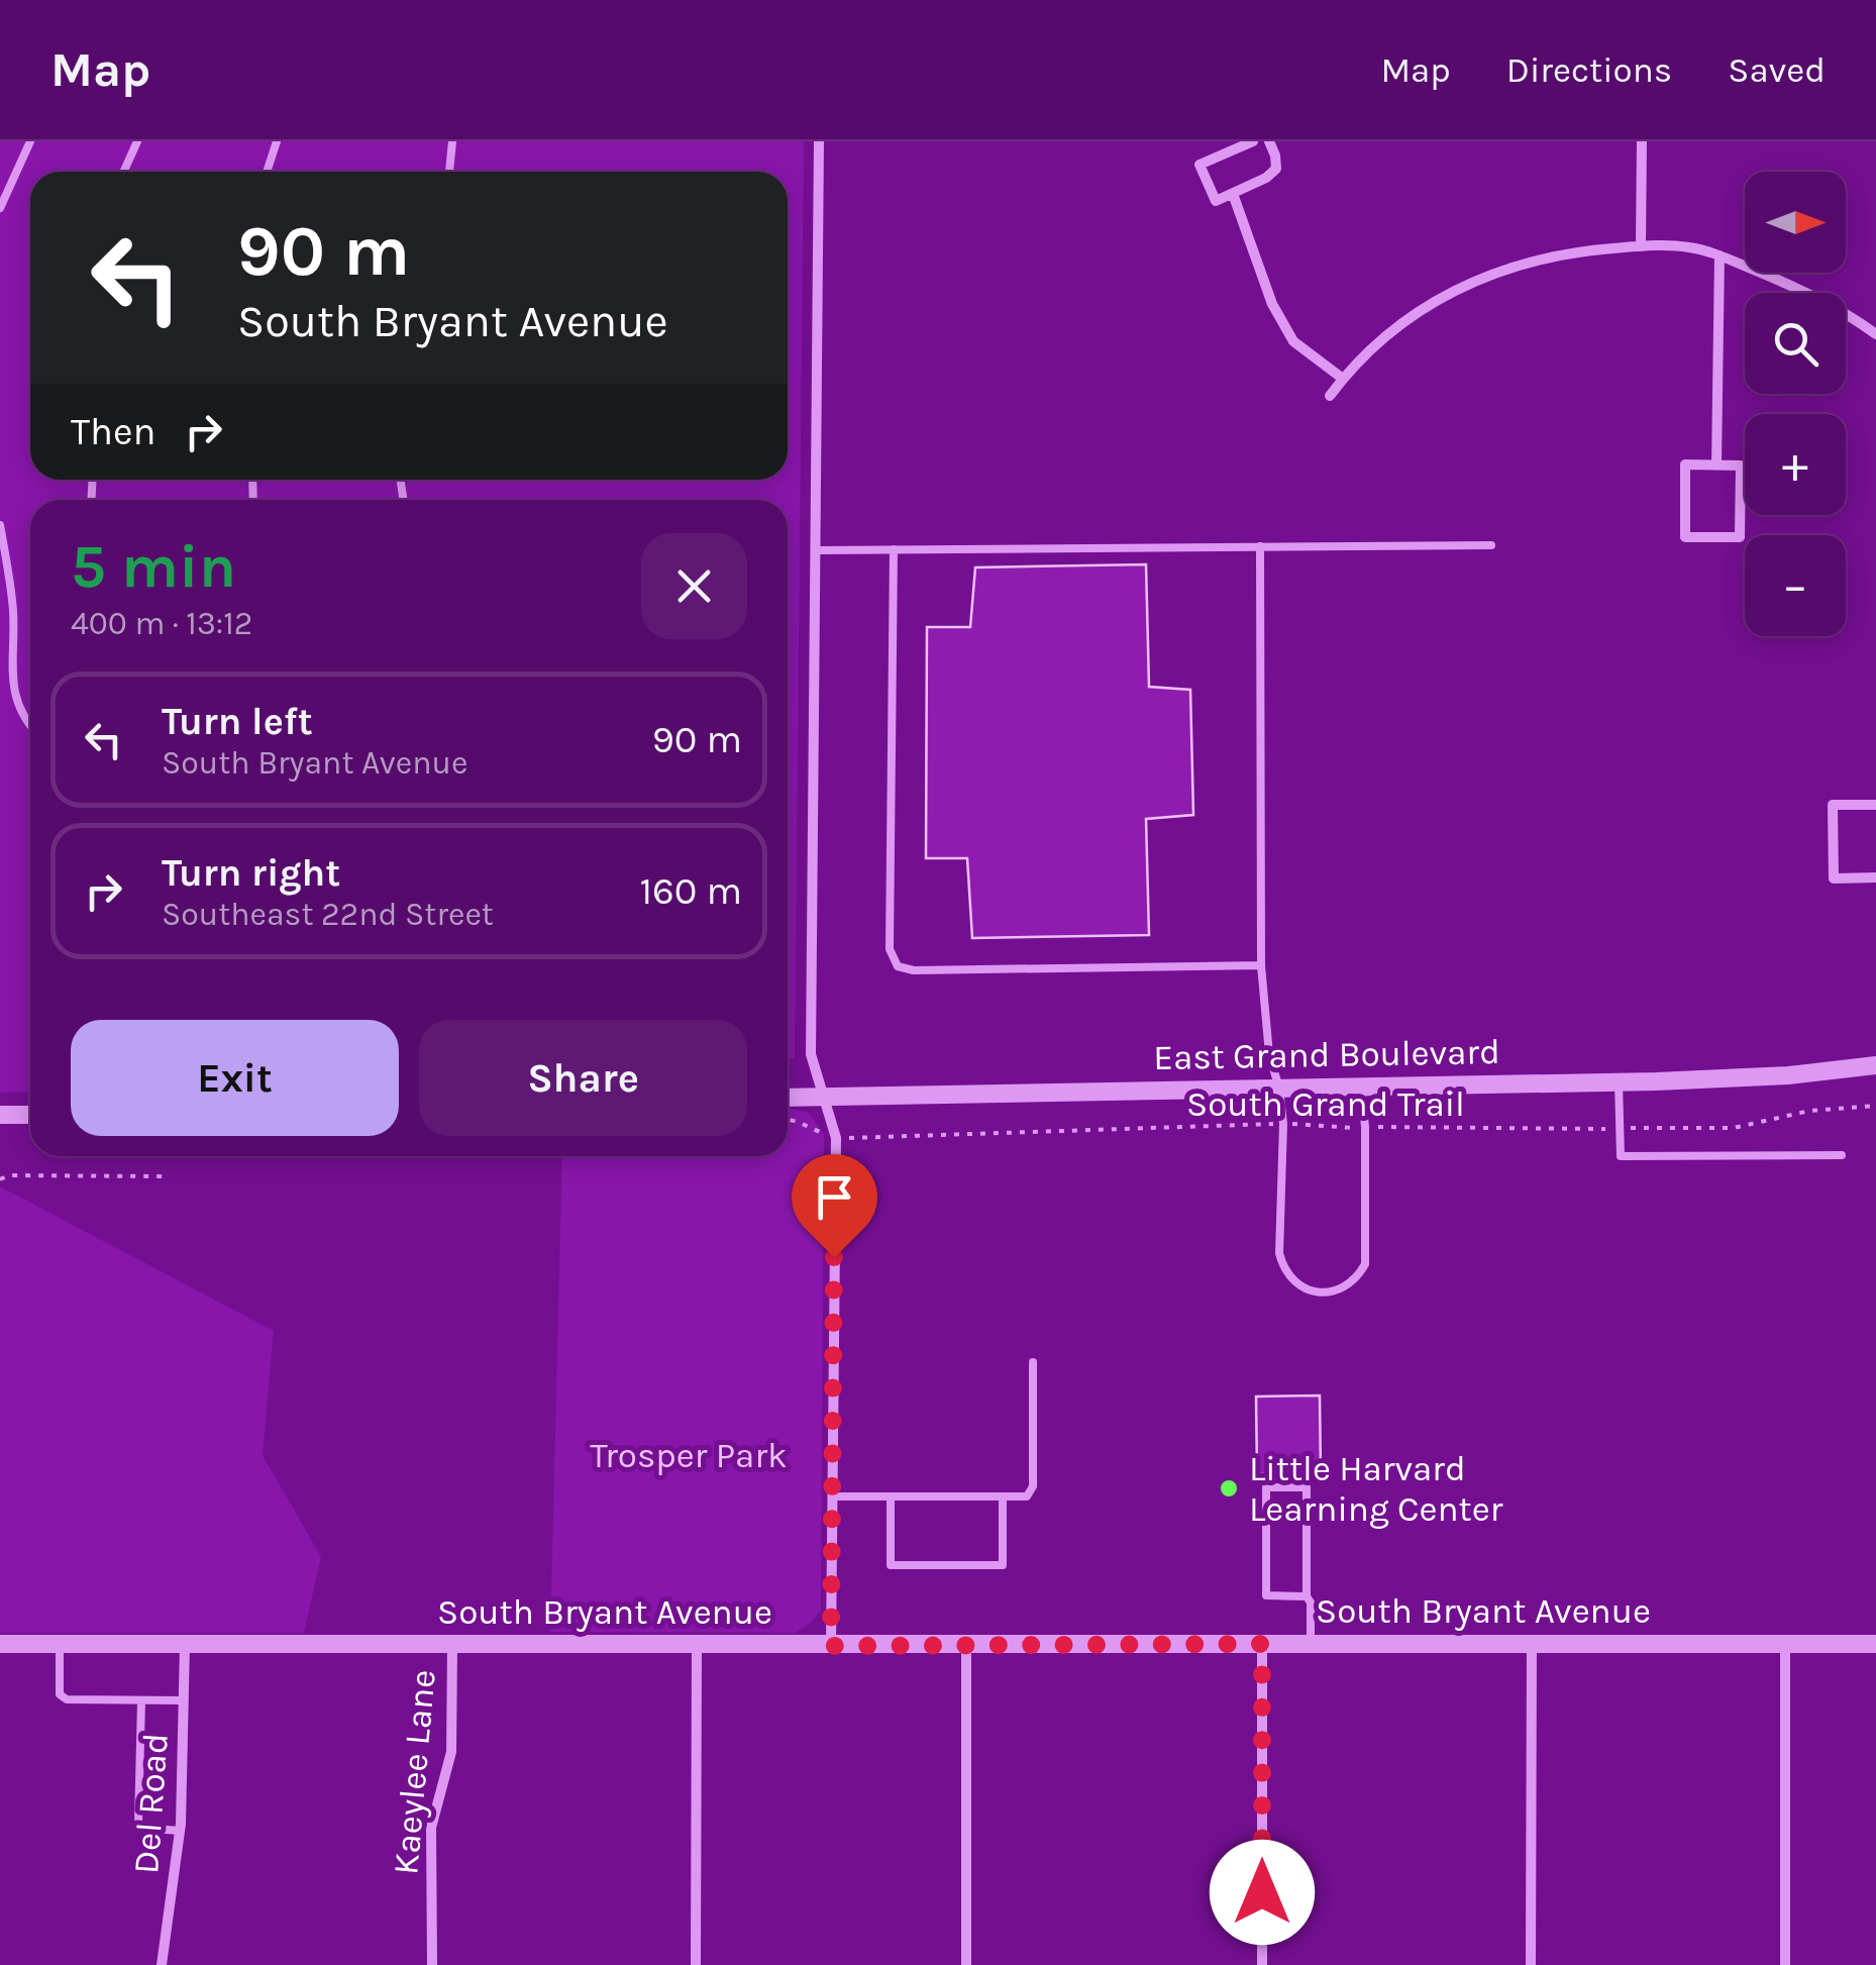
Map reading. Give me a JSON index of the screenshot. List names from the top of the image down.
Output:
{
  "streets": {
    "street": [
      "East Grand Boulevard",
      "South Bryant Avenue",
      "Kaeylee Lane",
      "Del Road"
    ],
    "path": ["South Grand Trail"]
  },
  "crossings": [
    ["South Bryant Avenue", "Kaeylee Lane"],
    ["South Bryant Avenue", "Del Road"]
  ],
  "parks": ["Trosper Park"],
  "places": ["Little Harvard Learning Center"],
  "north": "right",
  "page": {
    "header": "Map",
    "nav": ["Map", "Directions", "Saved"],
    "map_buttons": ["+", "−"],
    "turn": ["90 m", "South Bryant Avenue"],
    "then": "Then",
    "heading": ["5 min", "400 m · 13:12"],
    "list": [
      {
        "name": "Turn left",
        "note": "South Bryant Avenue",
        "value": "90 m"
      },
      {
        "name": "Turn right",
        "note": "Southeast 22nd Street",
        "value": "160 m"
      }
    ],
    "buttons": ["Exit", "Share"]
  }
}
